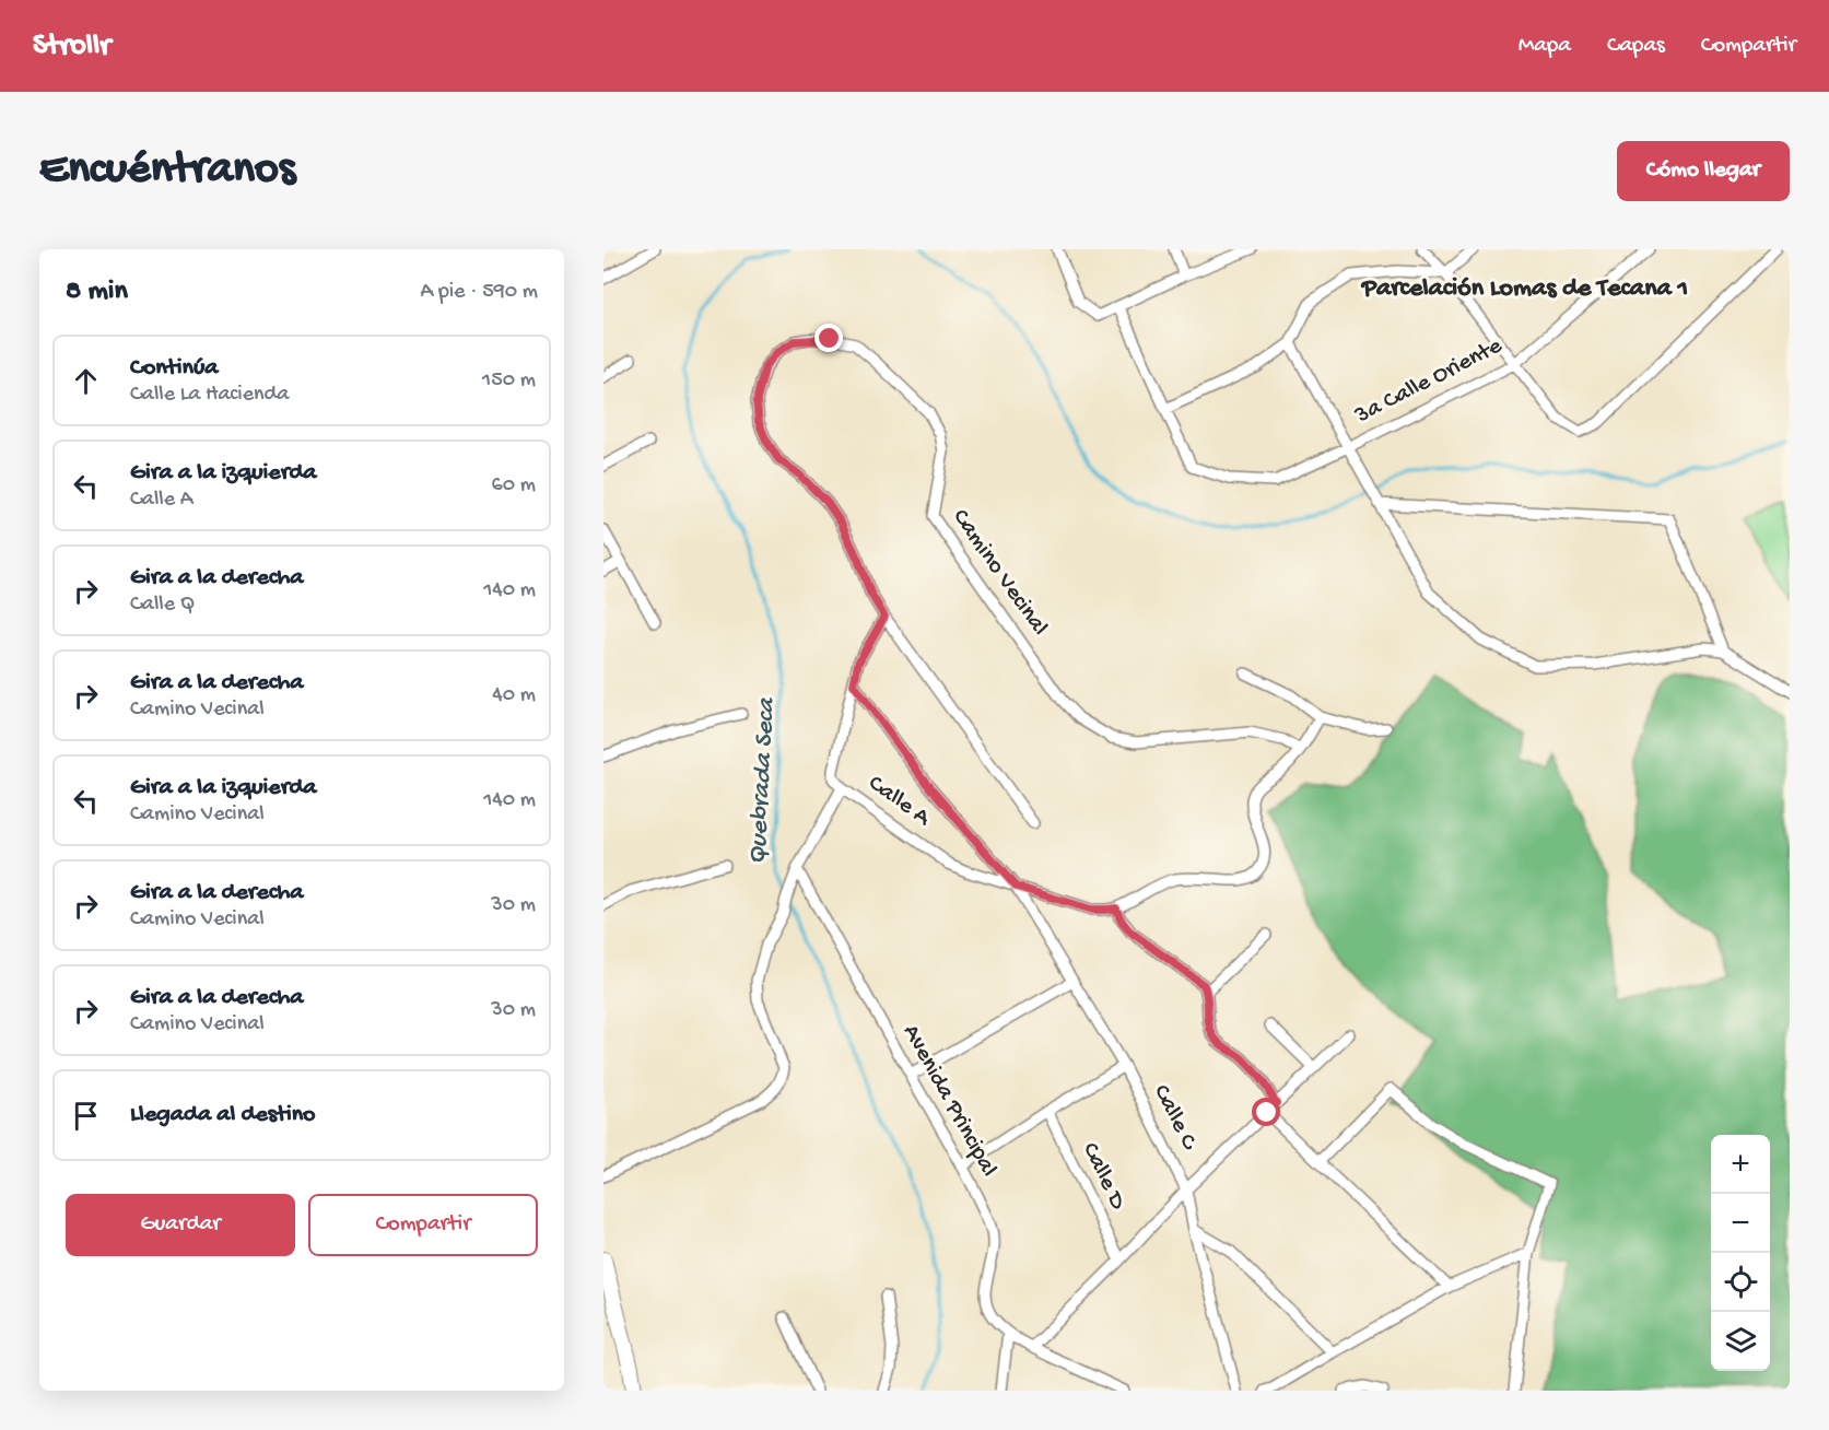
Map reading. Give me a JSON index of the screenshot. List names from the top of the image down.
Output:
{
  "streets": {
    "street": [
      "3a Calle Oriente",
      "Camino Vecinal",
      "Calle A",
      "Avenida Principal",
      "Calle C",
      "Calle D"
    ]
  },
  "crossings": [
    ["Calle A", "Calle C"]
  ],
  "districts": ["Parcelación Lomas de Tecana 1"],
  "water": ["Quebrada Seca"],
  "page": {
    "header": "Strollr",
    "nav": ["Mapa", "Capas", "Compartir"],
    "buttons": [
      "Cómo llegar",
      ["Guardar", "Compartir"]
    ],
    "title": "Encuéntranos",
    "heading": ["8 min", "A pie · 590 m"],
    "list": [
      ["Continúa", "Calle La Hacienda", "150 m"],
      ["Gira a la izquierda", "Calle A", "60 m"],
      ["Gira a la derecha", "Calle Q", "140 m"],
      ["Gira a la derecha", "Camino Vecinal", "40 m"],
      ["Gira a la izquierda", "Camino Vecinal", "140 m"],
      ["Gira a la derecha", "Camino Vecinal", "30 m"],
      ["Gira a la derecha", "Camino Vecinal", "30 m"],
      "Llegada al destino"
    ],
    "map_buttons": ["+", "−"]
  }
}
